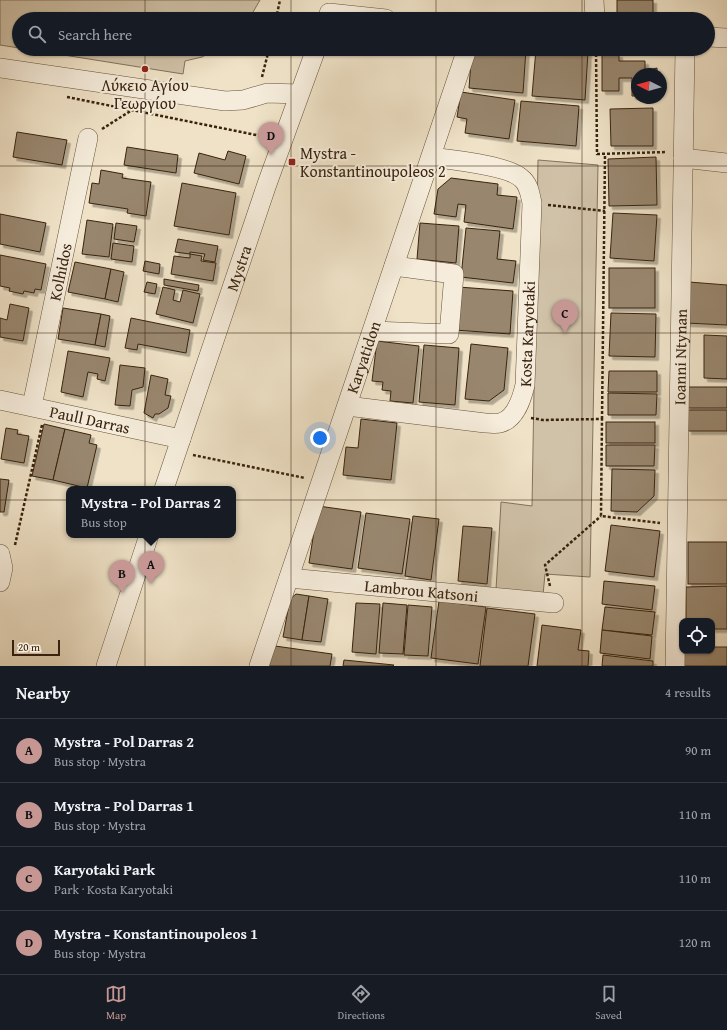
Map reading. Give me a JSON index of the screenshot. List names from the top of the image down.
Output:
{
  "streets": {
    "street": [
      "Mystra",
      "Kolhidos",
      "Kosta Karyotaki",
      "Ioanni Ntynan",
      "Karyatidon",
      "Paull Darras",
      "Lambrou Katsoni"
    ]
  },
  "crossings": [
    ["Mystra", "Paull Darras"],
    ["Kolhidos", "Paull Darras"],
    ["Kosta Karyotaki", "Karyatidon"],
    ["Karyatidon", "Lambrou Katsoni"]
  ],
  "places": {
    "other": ["Λύκειο Αγίου Γεωργίου"],
    "transit": ["Mystra - Konstantinoupoleos 2"]
  },
  "scale_bar": "20 m",
  "north": "left",
  "page": {
    "search": "Search here",
    "pins": [
      "D",
      "C",
      "A",
      "B"
    ],
    "popup": ["Mystra - Pol Darras 2", "Bus stop"],
    "scale": "20 m",
    "heading": ["Nearby", "4 results"],
    "list": [
      {
        "mark": "A",
        "name": "Mystra - Pol Darras 2",
        "note": "Bus stop · Mystra",
        "value": "90 m"
      },
      {
        "mark": "B",
        "name": "Mystra - Pol Darras 1",
        "note": "Bus stop · Mystra",
        "value": "110 m"
      },
      {
        "mark": "C",
        "name": "Karyotaki Park",
        "note": "Park · Kosta Karyotaki",
        "value": "110 m"
      },
      {
        "mark": "D",
        "name": "Mystra - Konstantinoupoleos 1",
        "note": "Bus stop · Mystra",
        "value": "120 m"
      }
    ],
    "nav": ["Map", "Directions", "Saved"]
  }
}
